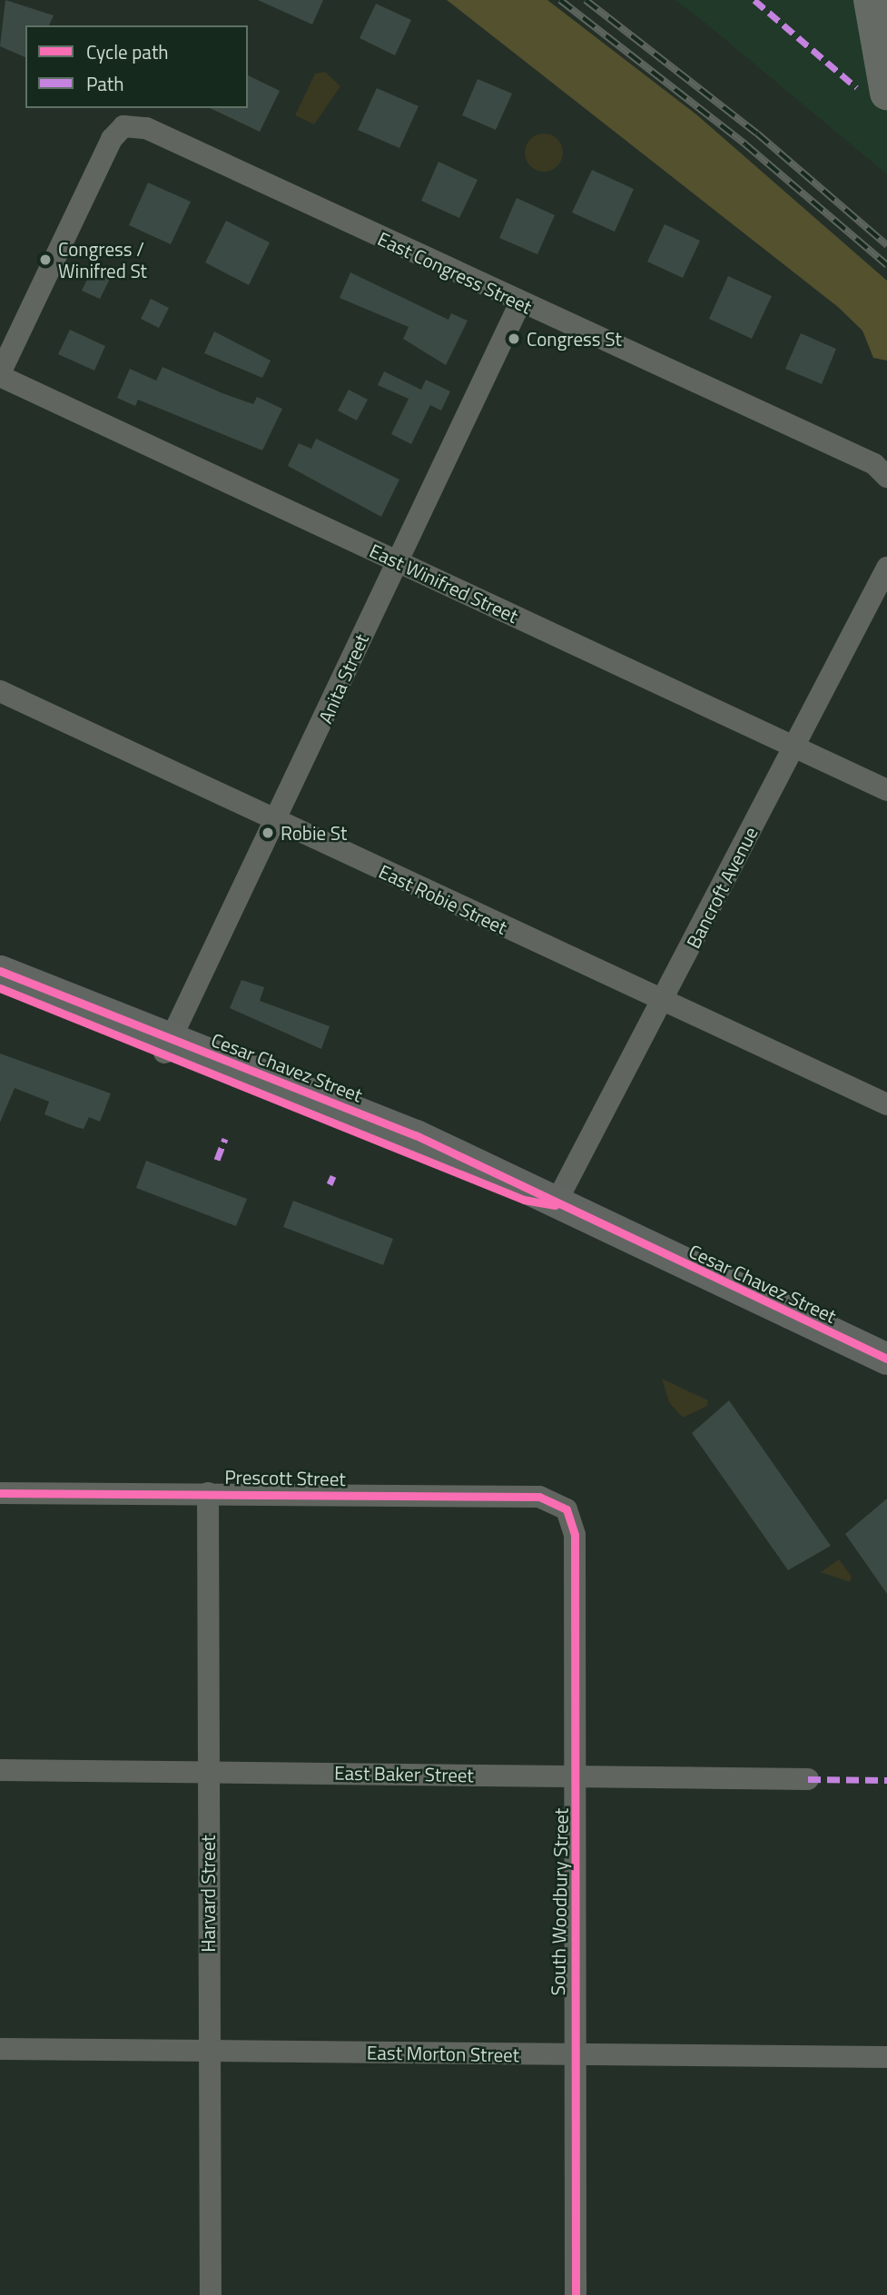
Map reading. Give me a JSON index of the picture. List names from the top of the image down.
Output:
{
  "streets": {
    "main road": ["Cesar Chavez Street"],
    "street": [
      "East Congress Street",
      "East Winifred Street",
      "Anita Street",
      "Bancroft Avenue",
      "East Robie Street",
      "Prescott Street",
      "East Baker Street",
      "Harvard Street",
      "South Woodbury Street",
      "East Morton Street"
    ]
  },
  "crossings": [
    ["East Congress Street", "East Winifred Street"],
    ["East Congress Street", "Anita Street"],
    ["East Winifred Street", "Anita Street"],
    ["East Winifred Street", "Bancroft Avenue"],
    ["Anita Street", "East Robie Street"],
    ["Anita Street", "Cesar Chavez Street"],
    ["Bancroft Avenue", "East Robie Street"],
    ["Bancroft Avenue", "Cesar Chavez Street"],
    ["Prescott Street", "Harvard Street"],
    ["Prescott Street", "South Woodbury Street"],
    ["East Baker Street", "Harvard Street"],
    ["East Baker Street", "South Woodbury Street"],
    ["Harvard Street", "East Morton Street"],
    ["South Woodbury Street", "East Morton Street"]
  ],
  "places": ["Congress / Winifred St", "Congress St", "Robie St"],
  "legend": ["Cycle path", "Path"]
}
